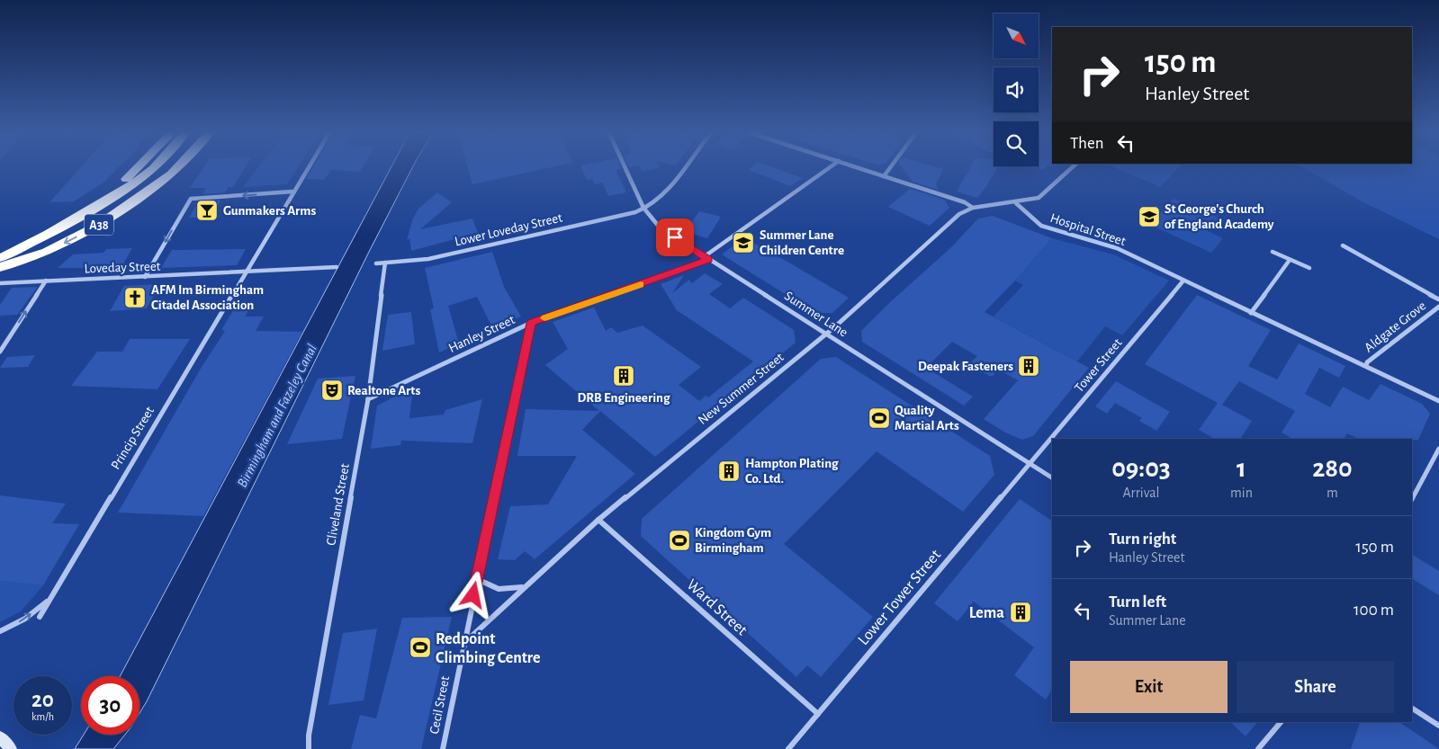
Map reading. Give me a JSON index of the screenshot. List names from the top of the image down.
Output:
{
  "streets": {
    "highway": ["A38"],
    "street": [
      "Lower Loveday Street",
      "Hospital Street",
      "Loveday Street",
      "Summer Lane",
      "Aldgate Grove",
      "Hanley Street",
      "Tower Street",
      "New Summer Street",
      "Princip Street",
      "Cliveland Street",
      "Lower Tower Street",
      "Ward Street",
      "Cecil Street"
    ]
  },
  "crossings": [
    ["Lower Loveday Street", "Summer Lane"],
    ["Lower Loveday Street", "Cliveland Street"],
    ["Hospital Street", "Aldgate Grove"],
    ["Hospital Street", "Tower Street"],
    ["Loveday Street", "Princip Street"],
    ["Summer Lane", "Hanley Street"],
    ["Summer Lane", "Tower Street"],
    ["Summer Lane", "New Summer Street"],
    ["Summer Lane", "Lower Tower Street"],
    ["Hanley Street", "Cliveland Street"],
    ["Hanley Street", "Cecil Street"],
    ["Tower Street", "Lower Tower Street"],
    ["New Summer Street", "Ward Street"],
    ["New Summer Street", "Cecil Street"],
    ["Lower Tower Street", "Ward Street"]
  ],
  "water": ["Birmingham and Fazeley Canal"],
  "places": {
    "bar": ["Gunmakers Arms"],
    "school or university": ["St George's Church of England Academy", "Summer Lane Children Centre"],
    "church": ["AFM Im Birmingham Citadel Association"],
    "building": [
      "Deepak Fasteners",
      "DRB Engineering",
      "Hampton Plating Co. Ltd.",
      "Lema"
    ],
    "theatre": ["Realtone Arts"],
    "sports": ["Quality Martial Arts", "Kingdom Gym Birmingham", "Redpoint Climbing Centre"]
  },
  "north": "bottom right",
  "page": {
    "turn": ["150 m", "Hanley Street"],
    "then": "Then",
    "eta": [
      "09:03",
      "Arrival",
      "1",
      "min",
      "280",
      "m"
    ],
    "list": [
      {
        "name": "Turn right",
        "note": "Hanley Street",
        "value": "150 m"
      },
      {
        "name": "Turn left",
        "note": "Summer Lane",
        "value": "100 m"
      }
    ],
    "buttons": ["Exit", "Share"],
    "speed": "20 km/h",
    "limit": "30"
  }
}
